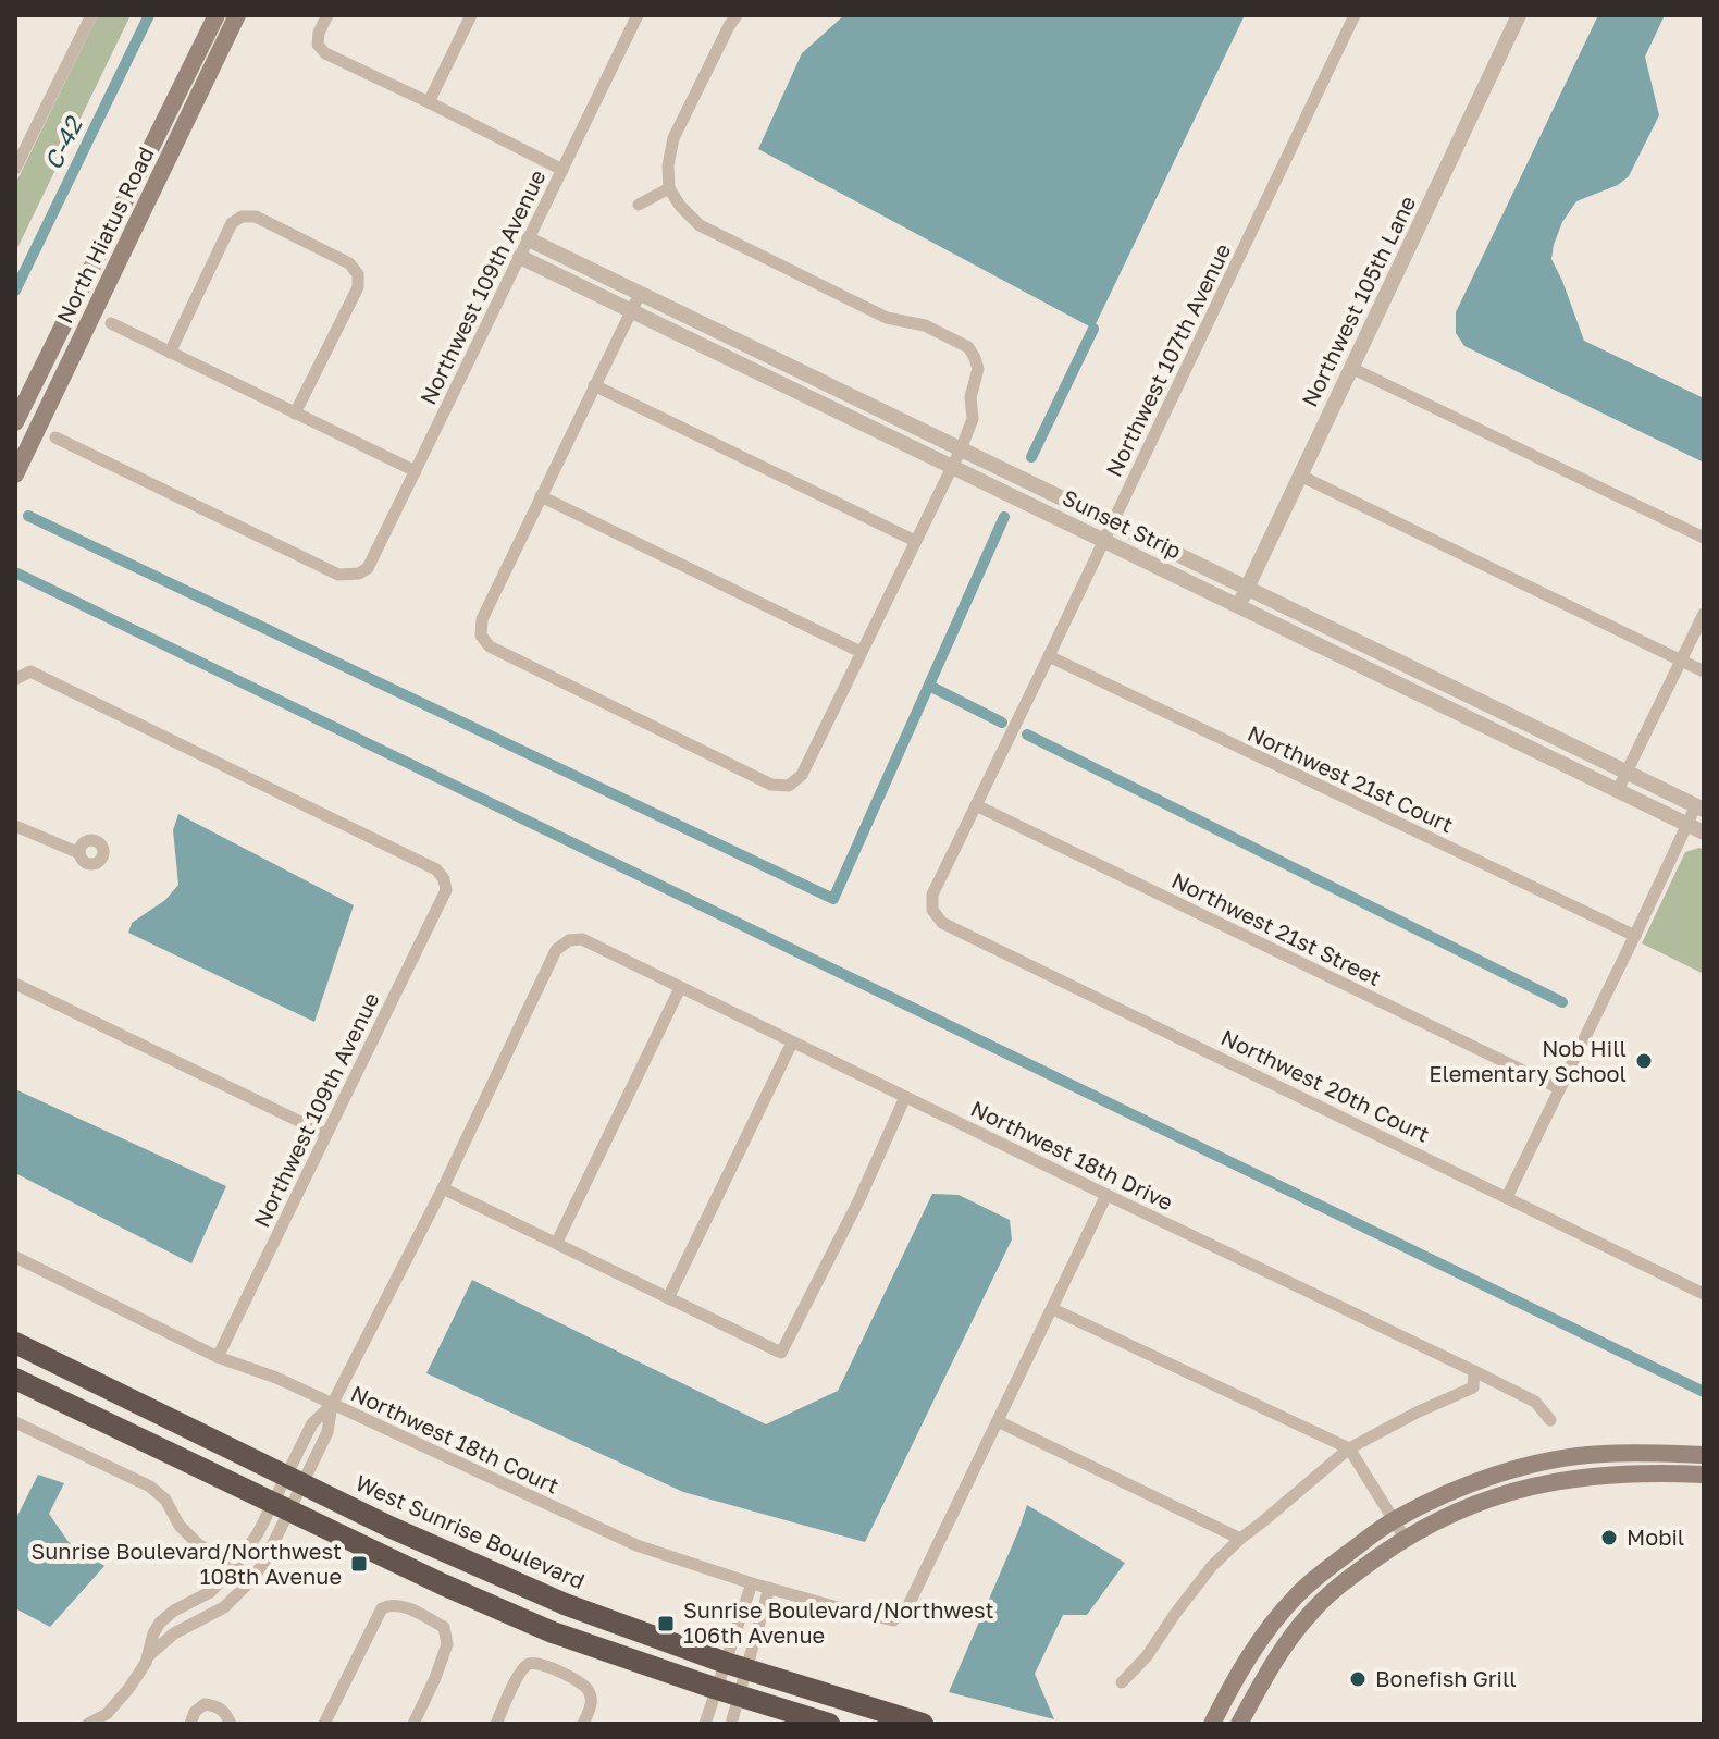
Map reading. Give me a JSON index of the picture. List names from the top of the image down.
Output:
{
  "streets": {
    "highway": ["West Sunrise Boulevard"],
    "main road": ["North Hiatus Road"],
    "street": [
      "Northwest 109th Avenue",
      "Northwest 105th Lane",
      "Northwest 107th Avenue",
      "Sunset Strip",
      "Northwest 21st Court",
      "Northwest 21st Street",
      "Northwest 20th Court",
      "Northwest 18th Drive",
      "Northwest 18th Court"
    ]
  },
  "crossings": [
    ["Northwest 109th Avenue", "Sunset Strip"],
    ["Northwest 109th Avenue", "Northwest 18th Court"],
    ["Northwest 105th Lane", "Sunset Strip"],
    ["Northwest 107th Avenue", "Sunset Strip"],
    ["Northwest 107th Avenue", "Northwest 21st Court"],
    ["Northwest 107th Avenue", "Northwest 21st Street"],
    ["Northwest 107th Avenue", "Northwest 20th Court"]
  ],
  "water": ["C-42"],
  "places": {
    "other": ["Nob Hill Elementary School", "Mobil", "Bonefish Grill"],
    "transit": ["Sunrise Boulevard/Northwest 108th Avenue", "Sunrise Boulevard/Northwest 106th Avenue"]
  }
}
